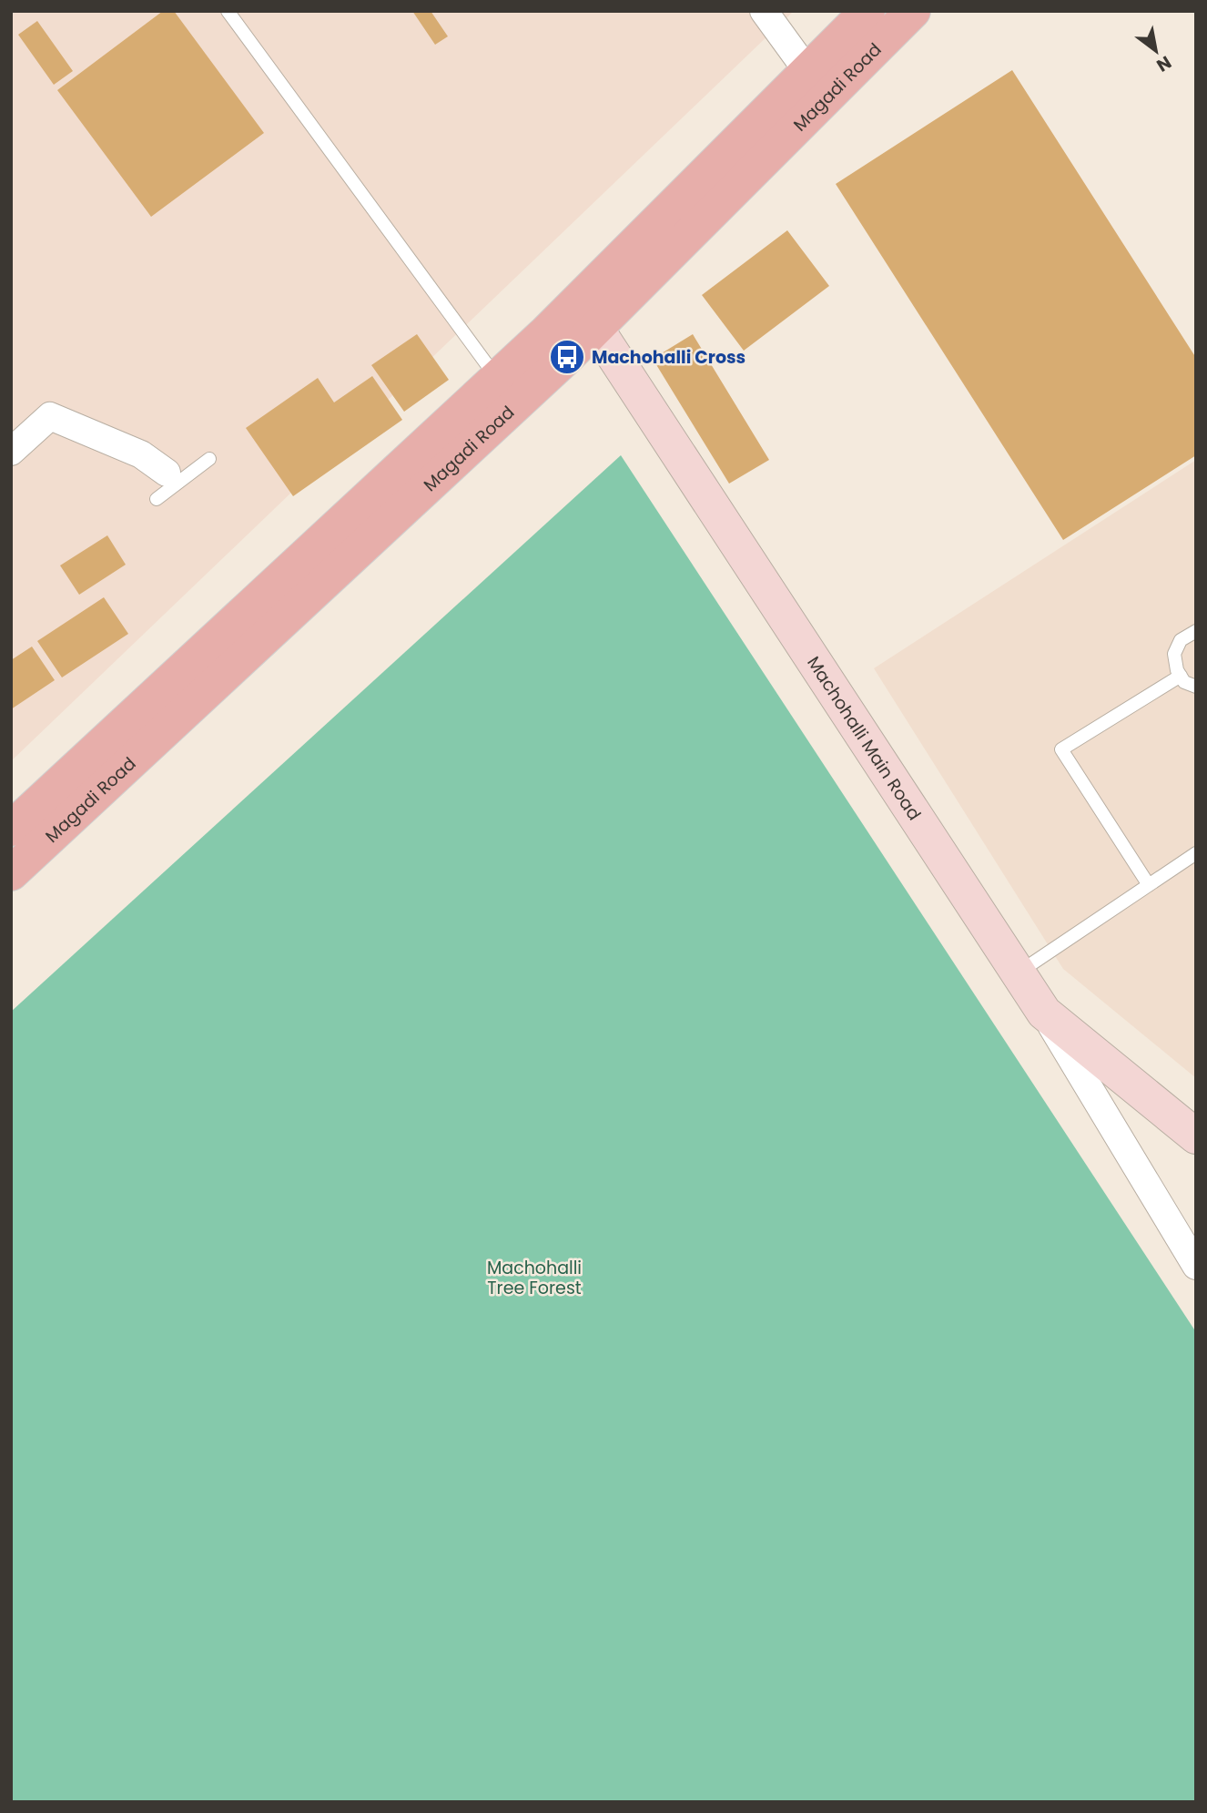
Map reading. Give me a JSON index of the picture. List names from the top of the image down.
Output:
{
  "streets": {
    "main road": ["Magadi Road"],
    "street": ["Machohalli Main Road"]
  },
  "crossings": [
    ["Magadi Road", "Machohalli Main Road"]
  ],
  "parks": ["Machohalli Tree Forest"],
  "places": {
    "bus stop": ["Machohalli Cross"]
  },
  "north": "bottom right"
}
